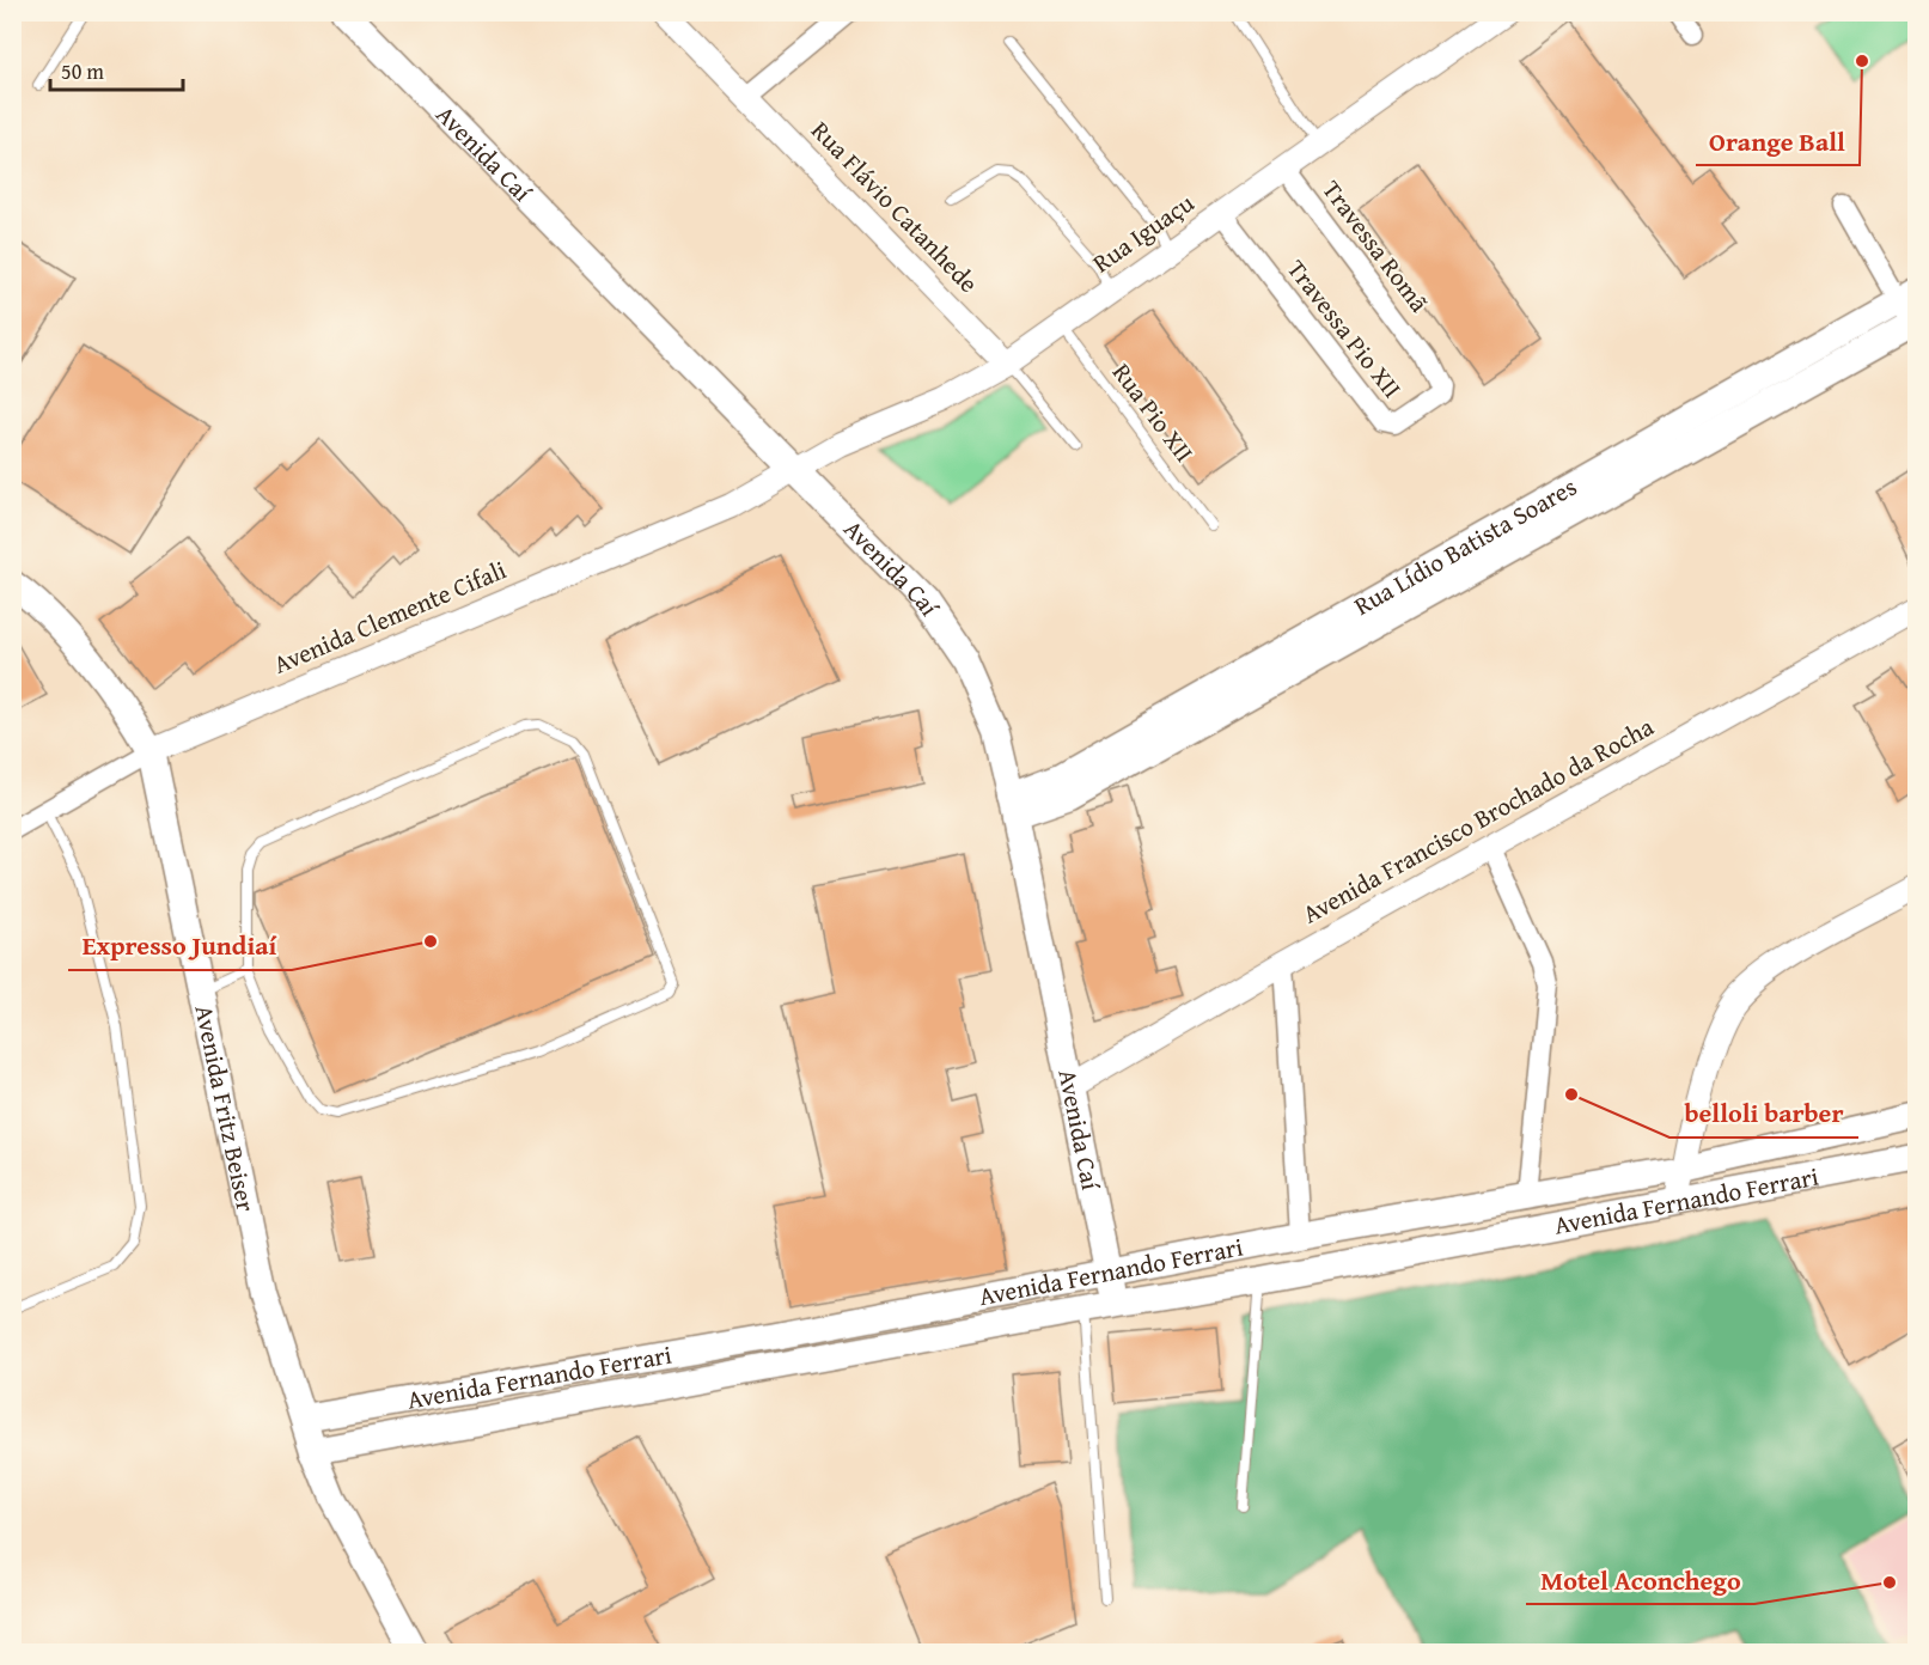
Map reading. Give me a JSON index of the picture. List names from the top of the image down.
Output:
{
  "streets": {
    "main road": [
      "Avenida Caí",
      "Rua Lídio Batista Soares",
      "Avenida Fritz Beiser",
      "Avenida Fernando Ferrari"
    ],
    "street": [
      "Rua Flávio Catanhede",
      "Rua Iguaçu",
      "Travessa Romã",
      "Travessa Pio XII",
      "Avenida Clemente Cifali",
      "Avenida Francisco Brochado da Rocha"
    ],
    "lane": ["Rua Pio XII"]
  },
  "crossings": [
    ["Avenida Caí", "Rua Iguaçu"],
    ["Avenida Caí", "Rua Lídio Batista Soares"],
    ["Avenida Caí", "Avenida Clemente Cifali"],
    ["Avenida Caí", "Avenida Francisco Brochado da Rocha"],
    ["Avenida Caí", "Avenida Fernando Ferrari"],
    ["Rua Flávio Catanhede", "Rua Iguaçu"],
    ["Rua Iguaçu", "Travessa Romã"],
    ["Rua Iguaçu", "Travessa Pio XII"],
    ["Rua Iguaçu", "Rua Pio XII"],
    ["Rua Iguaçu", "Avenida Clemente Cifali"],
    ["Travessa Romã", "Travessa Pio XII"],
    ["Avenida Clemente Cifali", "Avenida Fritz Beiser"],
    ["Avenida Fritz Beiser", "Avenida Fernando Ferrari"]
  ],
  "places": [
    "Orange Ball",
    "Expresso Jundiaí",
    "belloli barber",
    "Motel Aconchego"
  ],
  "scale_bar": "50 m"
}
